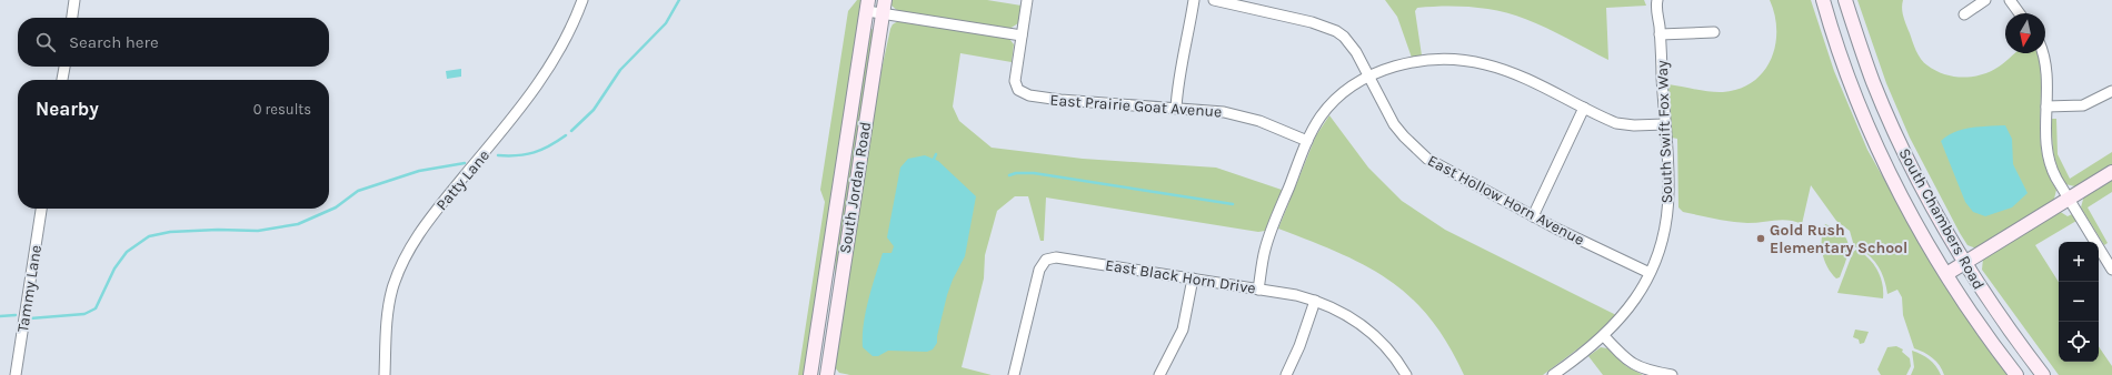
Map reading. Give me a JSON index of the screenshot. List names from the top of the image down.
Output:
{
  "streets": {
    "main road": ["South Jordan Road", "South Chambers Road"],
    "street": [
      "East Prairie Goat Avenue",
      "South Swift Fox Way",
      "Patty Lane",
      "East Hollow Horn Avenue",
      "East Black Horn Drive",
      "Tammy Lane"
    ]
  },
  "crossings": [
    ["South Swift Fox Way", "East Hollow Horn Avenue"]
  ],
  "places": ["Gold Rush Elementary School"],
  "north": "bottom",
  "page": {
    "search": "Search here",
    "heading": ["Nearby", "0 results"],
    "map_buttons": ["+", "−"]
  }
}
